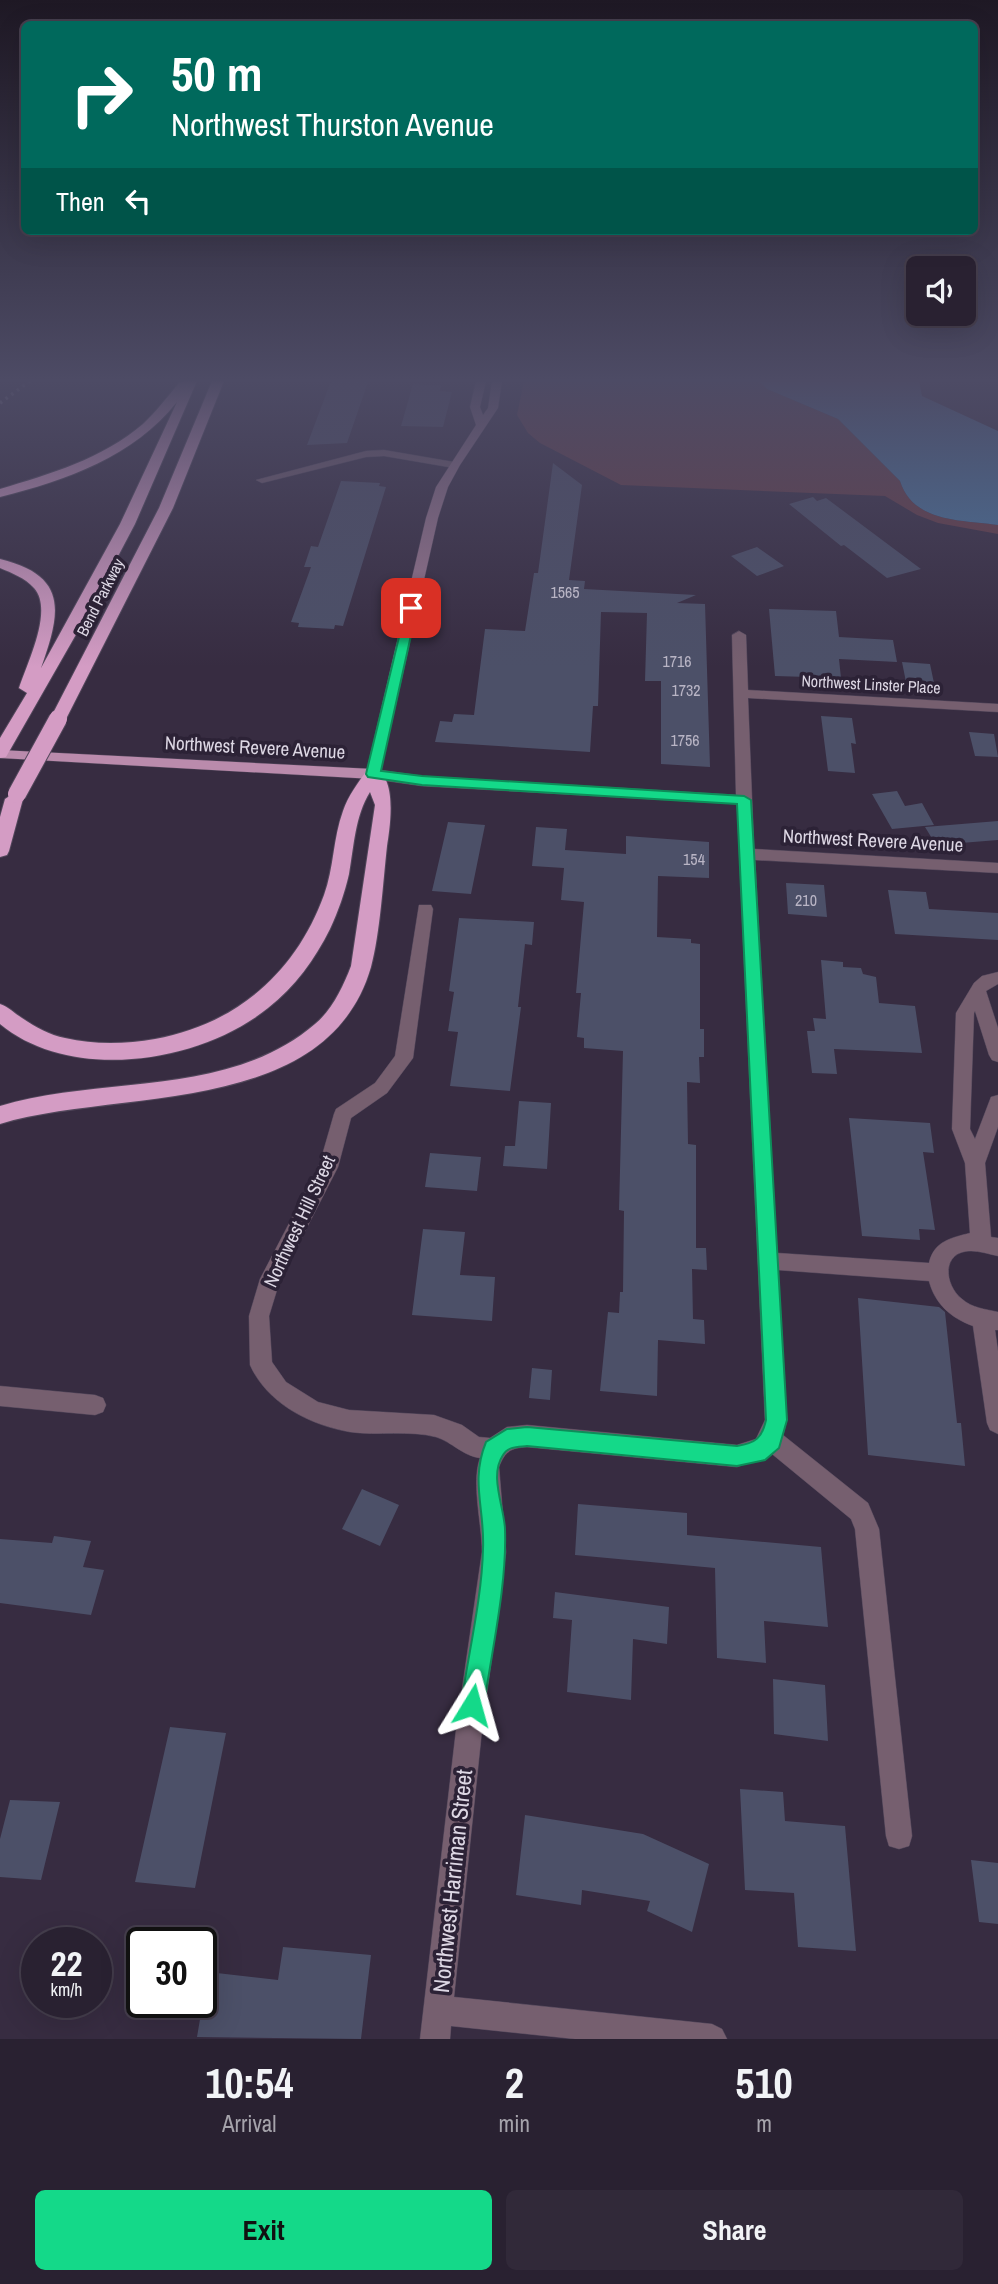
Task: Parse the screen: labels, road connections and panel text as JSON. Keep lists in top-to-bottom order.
{
  "streets": {
    "highway": ["Bend Parkway"],
    "main road": ["Northwest Revere Avenue"],
    "street": ["Northwest Linster Place", "Northwest Hill Street", "Northwest Harriman Street"]
  },
  "crossings": [
    ["Bend Parkway", "Northwest Revere Avenue"],
    ["Northwest Hill Street", "Northwest Harriman Street"]
  ],
  "house_numbers": [
    "1565",
    "1716",
    "1732",
    "1756",
    "154",
    "210"
  ],
  "page": {
    "turn": ["50 m", "Northwest Thurston Avenue"],
    "then": "Then",
    "speed": "22 km/h",
    "limit": "30",
    "eta": [
      "10:54",
      "Arrival",
      "2",
      "min",
      "510",
      "m"
    ],
    "buttons": ["Exit", "Share"]
  }
}
